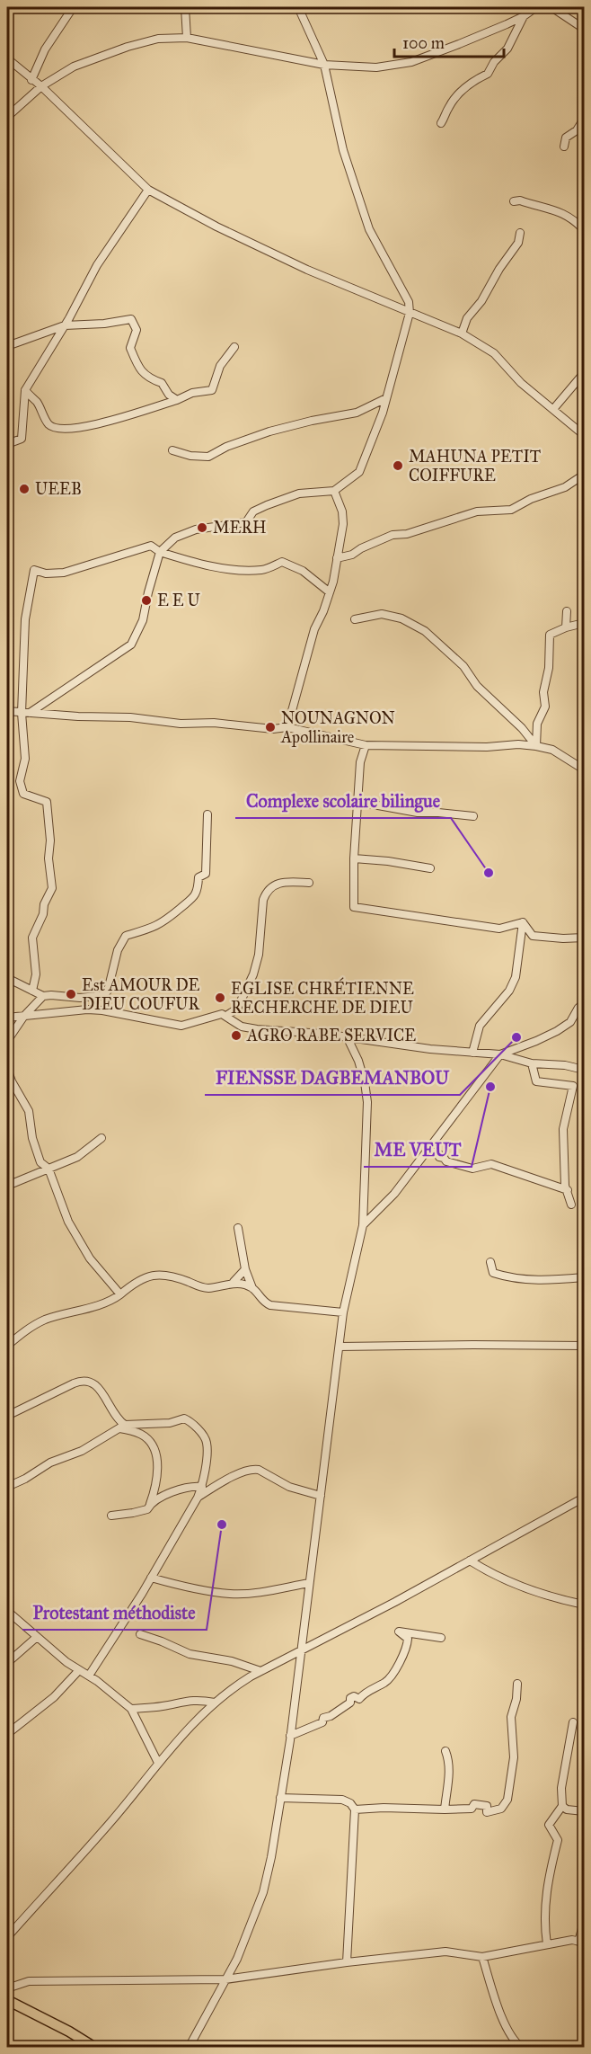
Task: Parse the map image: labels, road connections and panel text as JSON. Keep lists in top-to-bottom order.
{
  "places": [
    "MAHUNA PETIT COIFFURE",
    "UEEB",
    "MERH",
    "E E U",
    "NOUNAGNON Apollinaire",
    "Complexe scolaire bilingue",
    "Est AMOUR DE DIEU COUFUR",
    "EGLISE CHRÉTIENNE RECHERCHE DE DIEU",
    "AGRO RABE SERVICE",
    "FIENSSE DAGBEMANBOU",
    "ME VEUT",
    "Protestant méthodiste"
  ],
  "scale_bar": "100 m"
}
